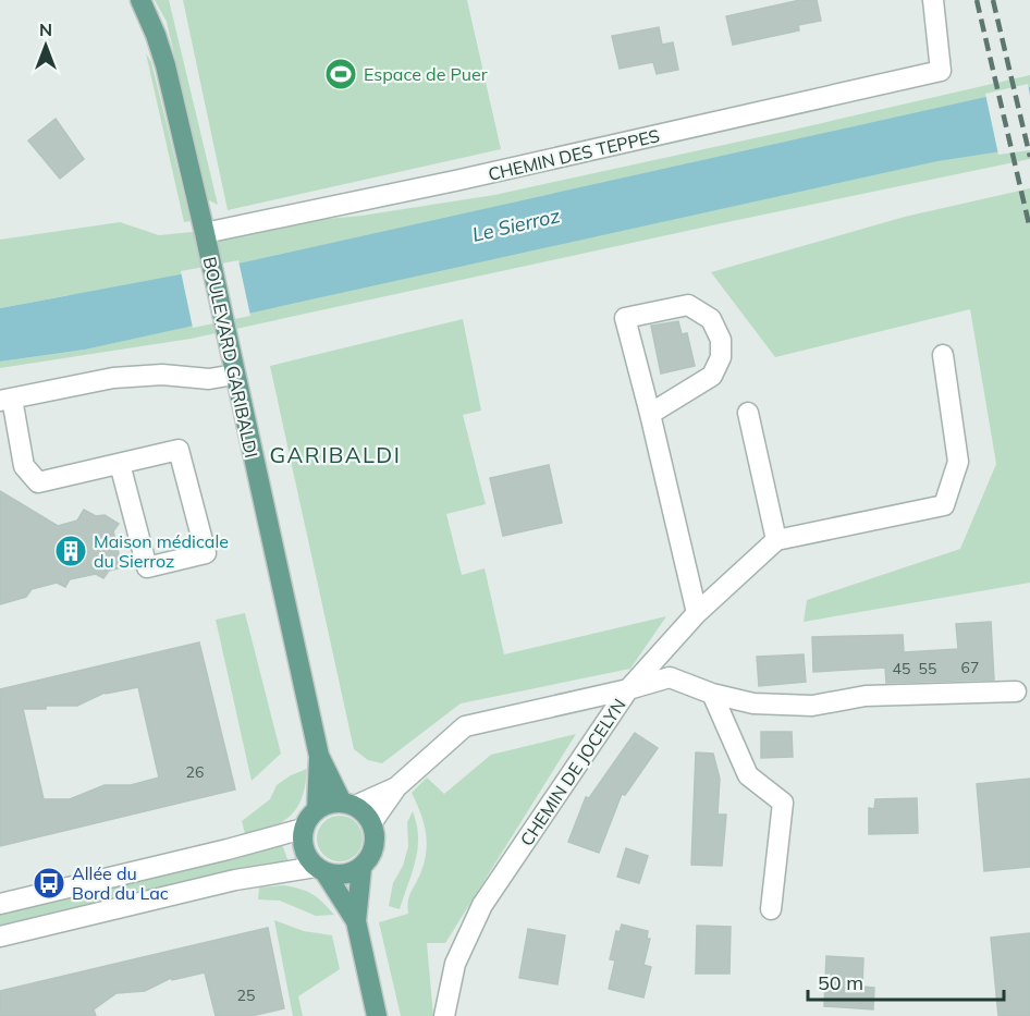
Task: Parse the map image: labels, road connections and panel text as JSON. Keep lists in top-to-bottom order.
{
  "streets": {
    "main road": ["BOULEVARD GARIBALDI"],
    "street": ["CHEMIN DES TEPPES", "CHEMIN DE JOCELYN"]
  },
  "crossings": [
    ["CHEMIN DES TEPPES", "BOULEVARD GARIBALDI"],
    ["BOULEVARD GARIBALDI", "CHEMIN DE JOCELYN"]
  ],
  "districts": ["GARIBALDI"],
  "water": ["Le Sierroz"],
  "places": {
    "sports": ["Espace de Puer"],
    "building": ["Maison médicale du Sierroz"],
    "bus stop": ["Allée du Bord du Lac"]
  },
  "house_numbers": [
    "67",
    "45",
    "55",
    "26",
    "25"
  ],
  "scale_bar": "50 m",
  "north": "top"
}
